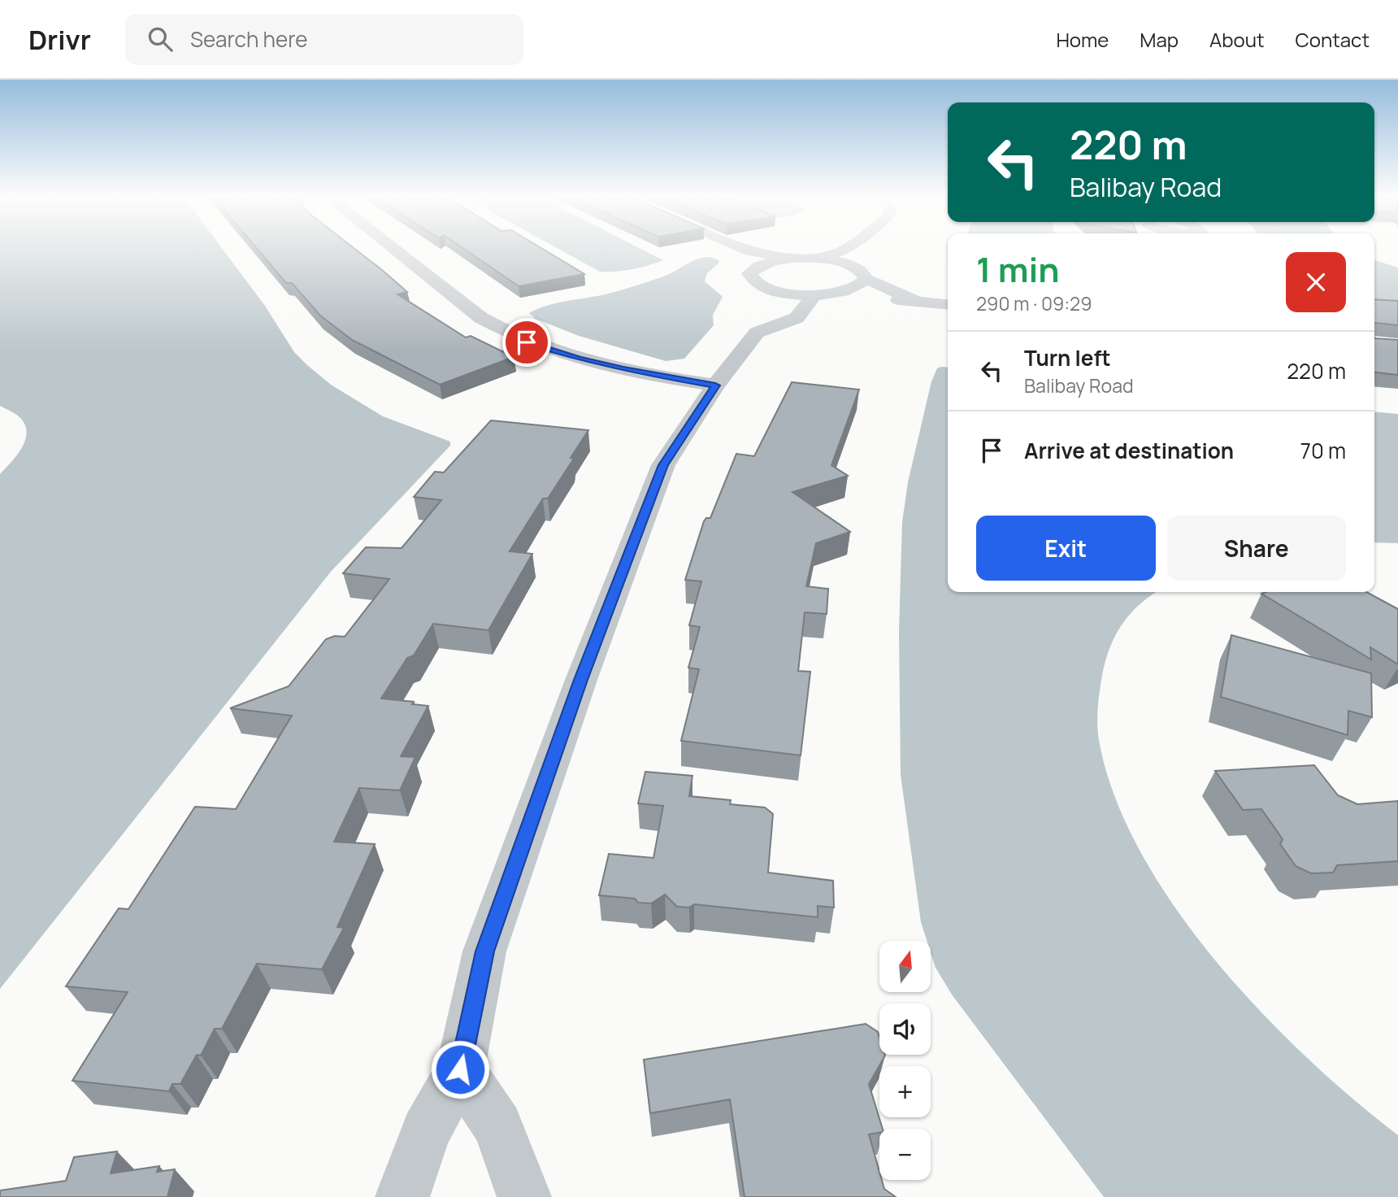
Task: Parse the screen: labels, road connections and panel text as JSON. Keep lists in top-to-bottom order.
{
  "north": "top",
  "page": {
    "header": "Drivr",
    "search": "Search here",
    "nav": [
      "Home",
      "Map",
      "About",
      "Contact"
    ],
    "turn": ["220 m", "Balibay Road"],
    "heading": ["1 min", "290 m · 09:29"],
    "list": [
      {
        "name": "Turn left",
        "note": "Balibay Road",
        "value": "220 m"
      },
      {
        "name": "Arrive at destination",
        "value": "70 m"
      }
    ],
    "buttons": ["Exit", "Share"],
    "map_buttons": ["+", "−"]
  }
}
